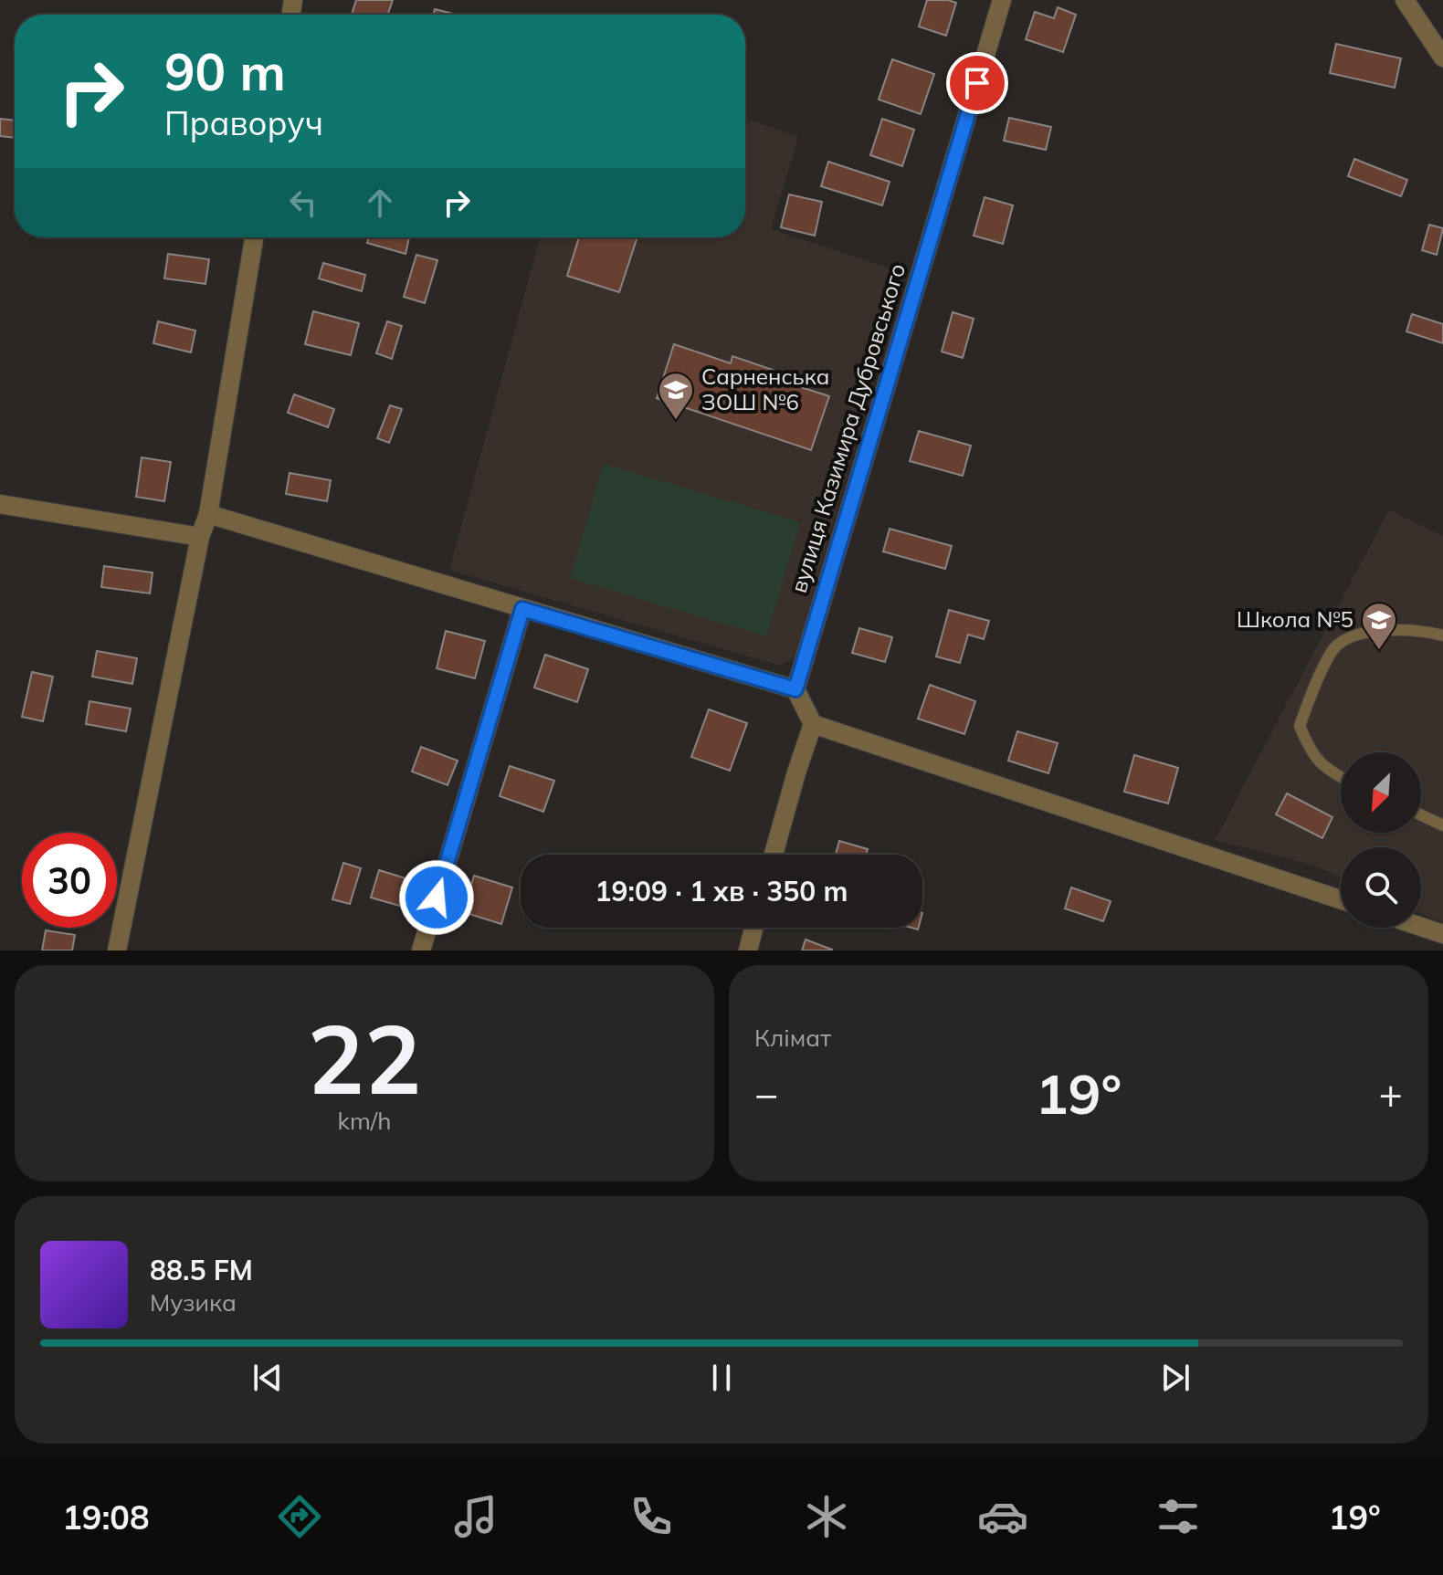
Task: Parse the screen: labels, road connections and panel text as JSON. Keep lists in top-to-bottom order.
{
  "streets": {
    "street": ["вулиця Казимира Дубровського"]
  },
  "places": {
    "school or university": ["Сарненська ЗОШ №6", "Школа №5"]
  },
  "north": "bottom left",
  "page": {
    "turn": ["90 m", "Праворуч"],
    "limit": "30",
    "trip": "19:09 · 1 хв · 350 m",
    "tile": [
      ["22", "km/h"],
      "Клімат"
    ],
    "heat": ["−", "19°", "+"],
    "song": ["88.5 FM", "Музика"],
    "tabs": ["19:08", "19°"]
  }
}
